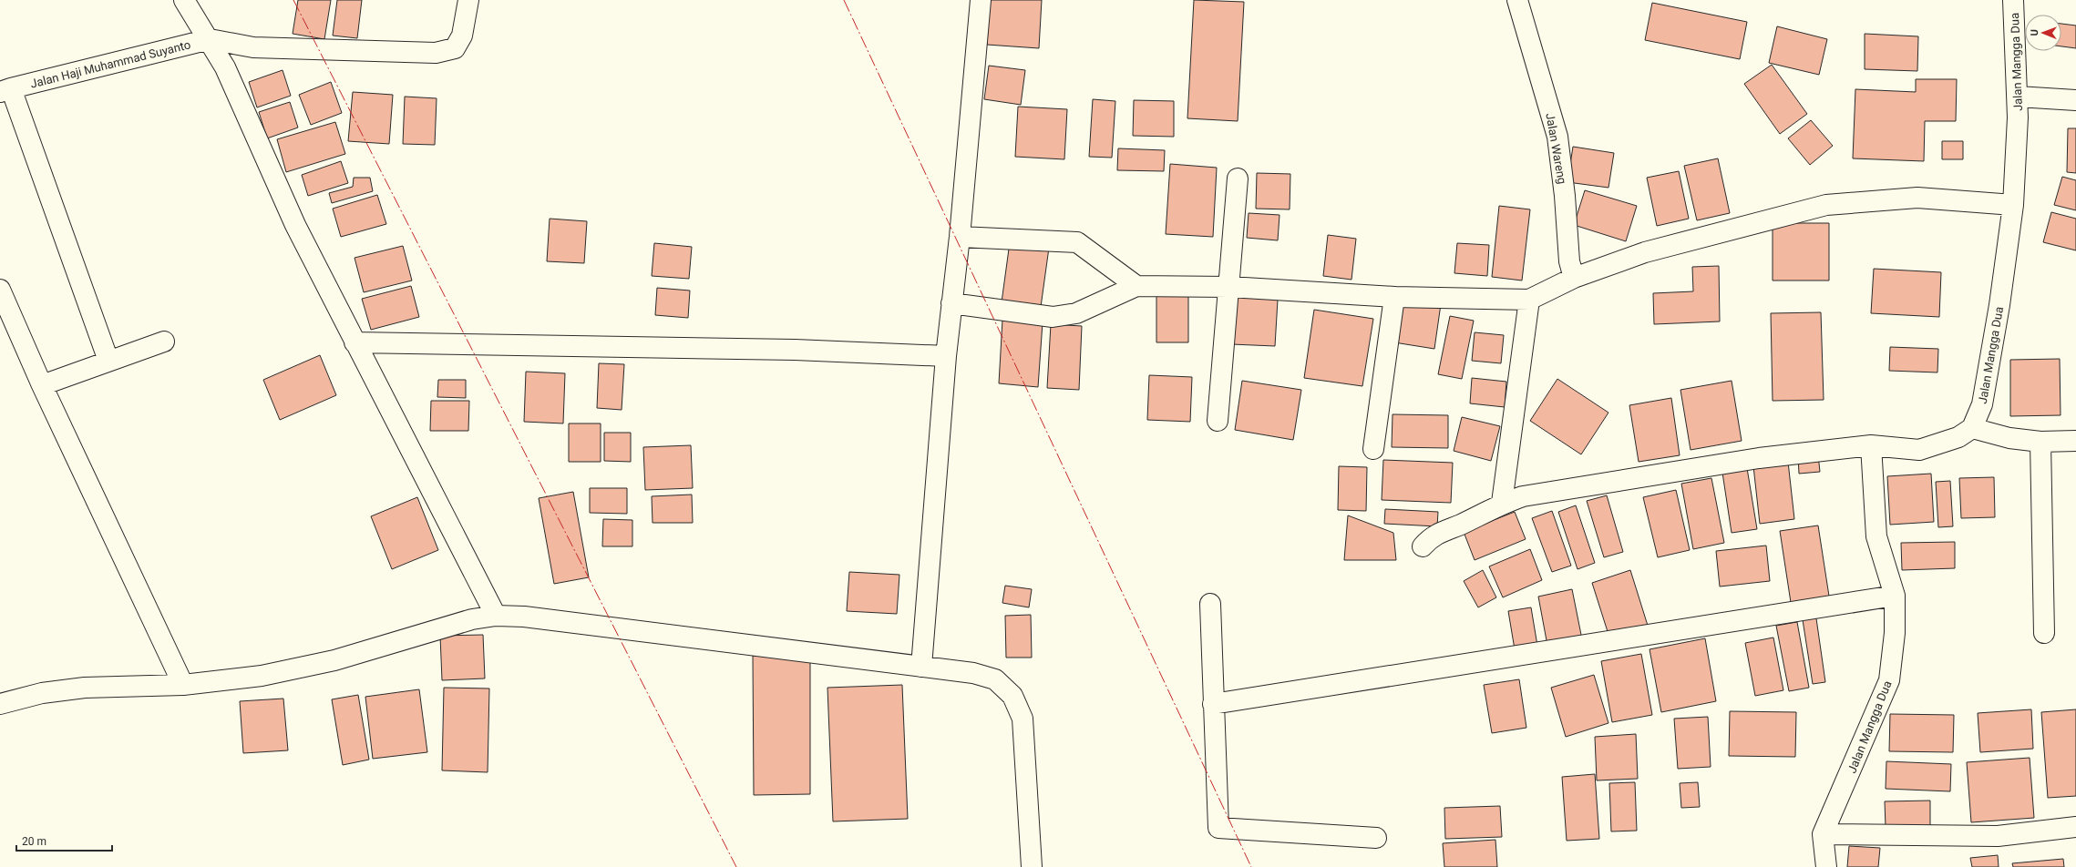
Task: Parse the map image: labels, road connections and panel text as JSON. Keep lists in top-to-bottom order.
{
  "streets": {
    "street": ["Jalan Mangga Dua", "Jalan Haji Muhammad Suyanto", "Jalan Wareng"]
  },
  "scale_bar": "20 m",
  "north": "left"
}
